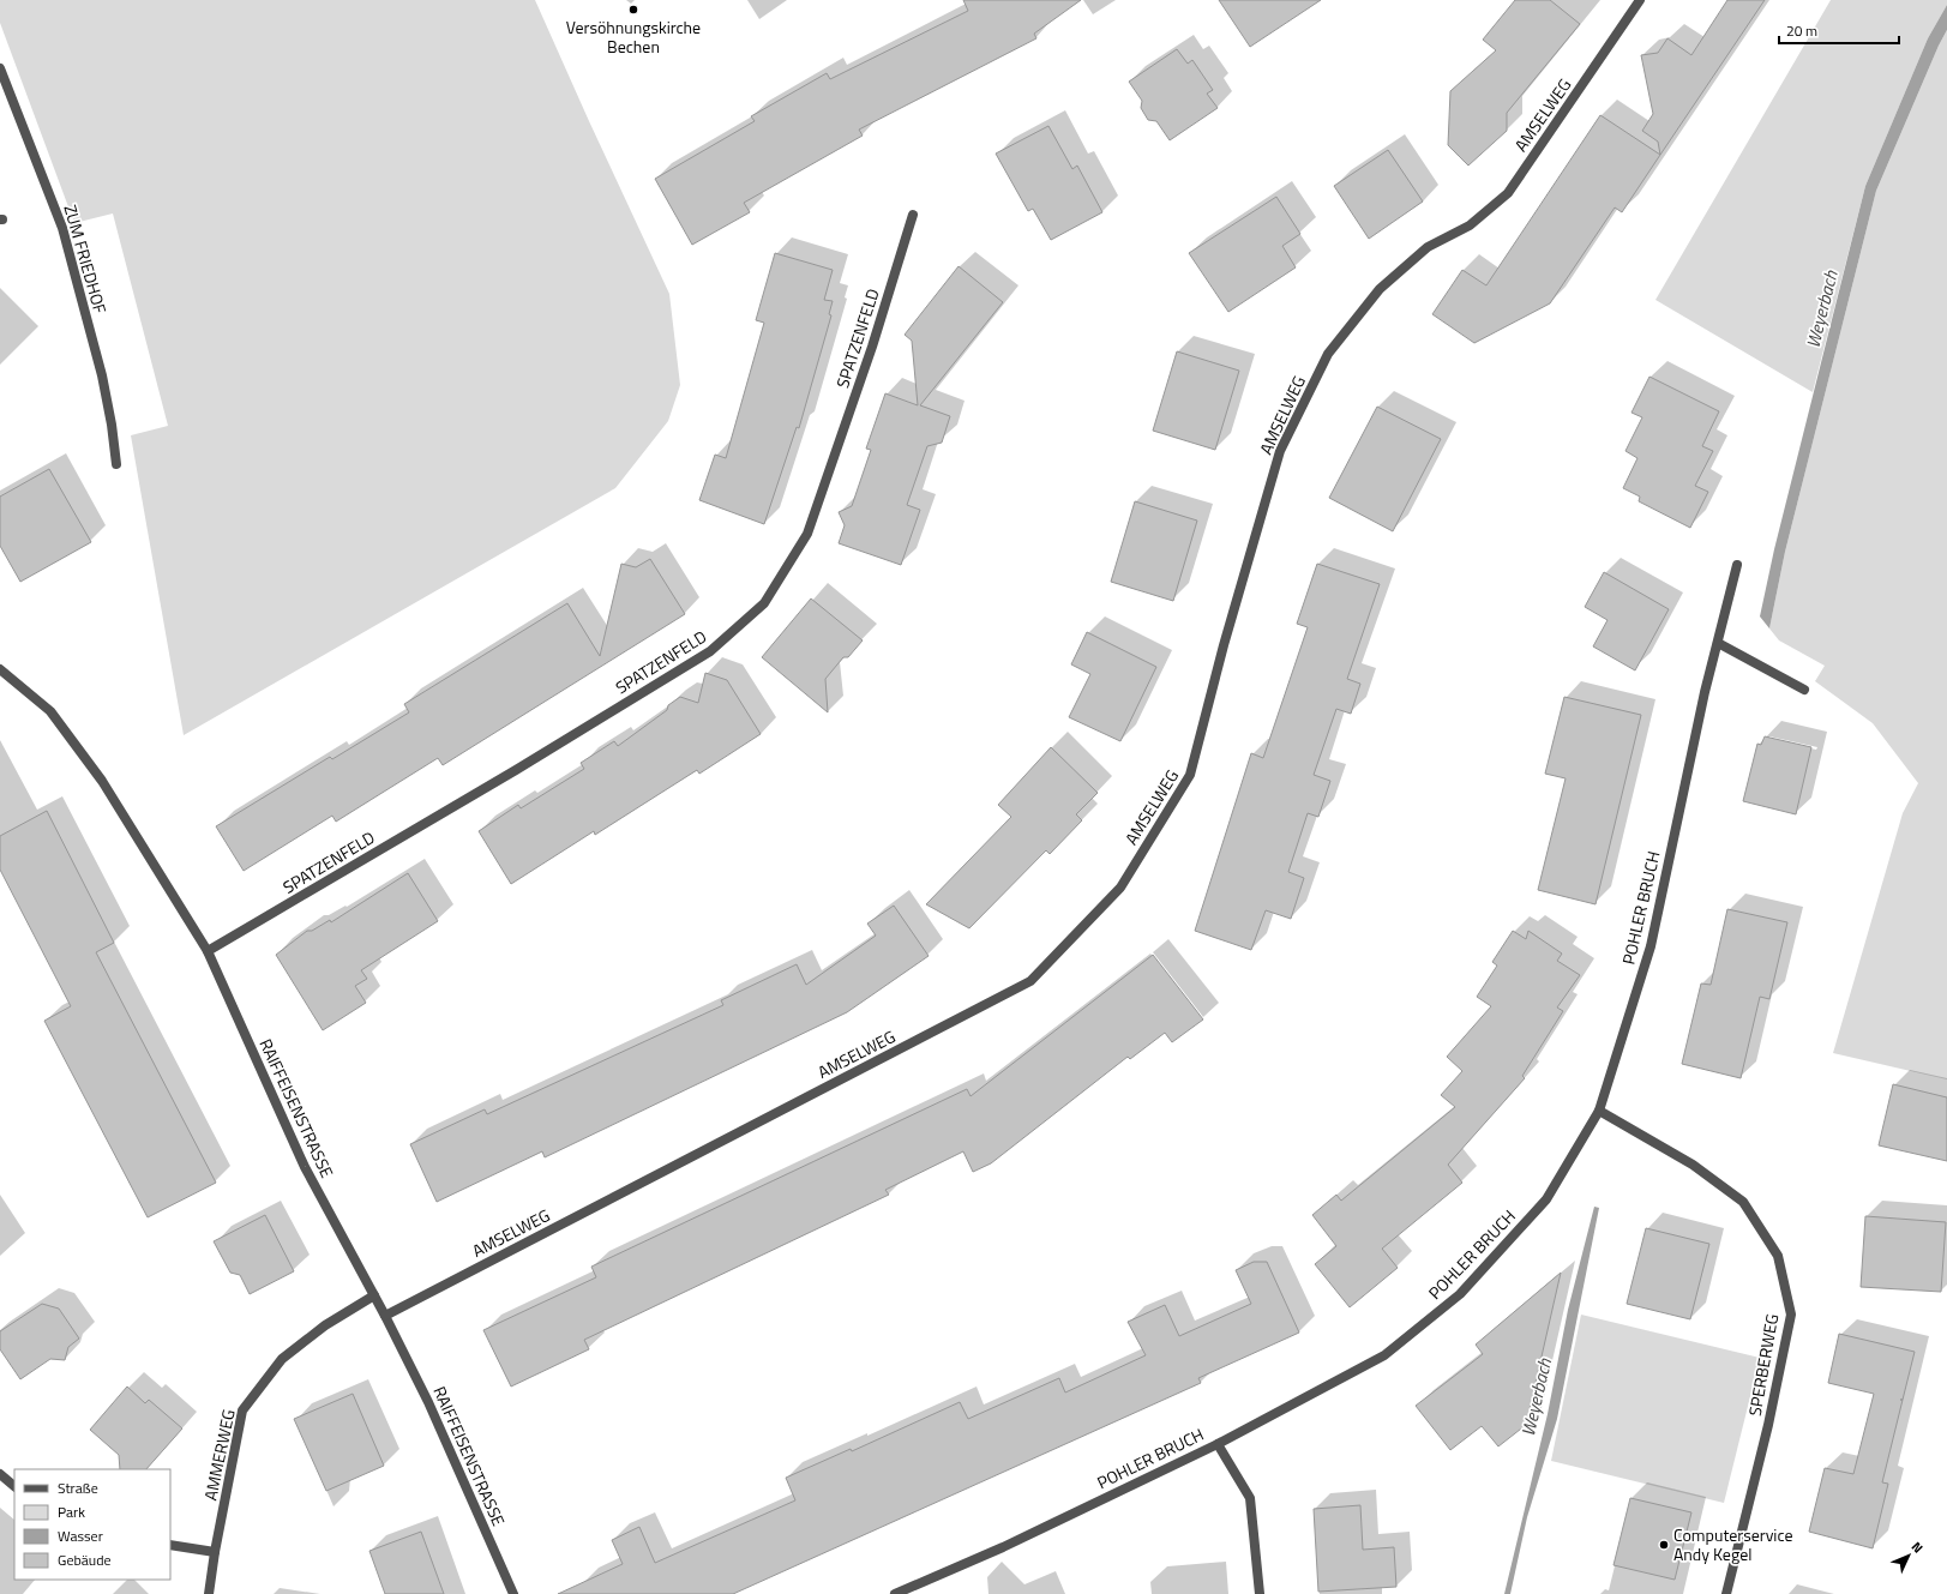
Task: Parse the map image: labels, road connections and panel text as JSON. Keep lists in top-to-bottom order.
{
  "streets": {
    "street": [
      "AMSELWEG",
      "ZUM FRIEDHOF",
      "SPATZENFELD",
      "POHLER BRUCH",
      "RAIFFEISENSTRASSE",
      "SPERBERWEG",
      "AMMERWEG"
    ]
  },
  "crossings": [
    ["AMSELWEG", "RAIFFEISENSTRASSE"],
    ["SPATZENFELD", "RAIFFEISENSTRASSE"],
    ["POHLER BRUCH", "SPERBERWEG"],
    ["RAIFFEISENSTRASSE", "AMMERWEG"]
  ],
  "water": ["Weyerbach"],
  "places": ["Versöhnungskirche Bechen", "Computerservice Andy Kegel"],
  "legend": [
    "Straße",
    "Park",
    "Wasser",
    "Gebäude"
  ],
  "scale_bar": "20 m",
  "north": "top right"
}
